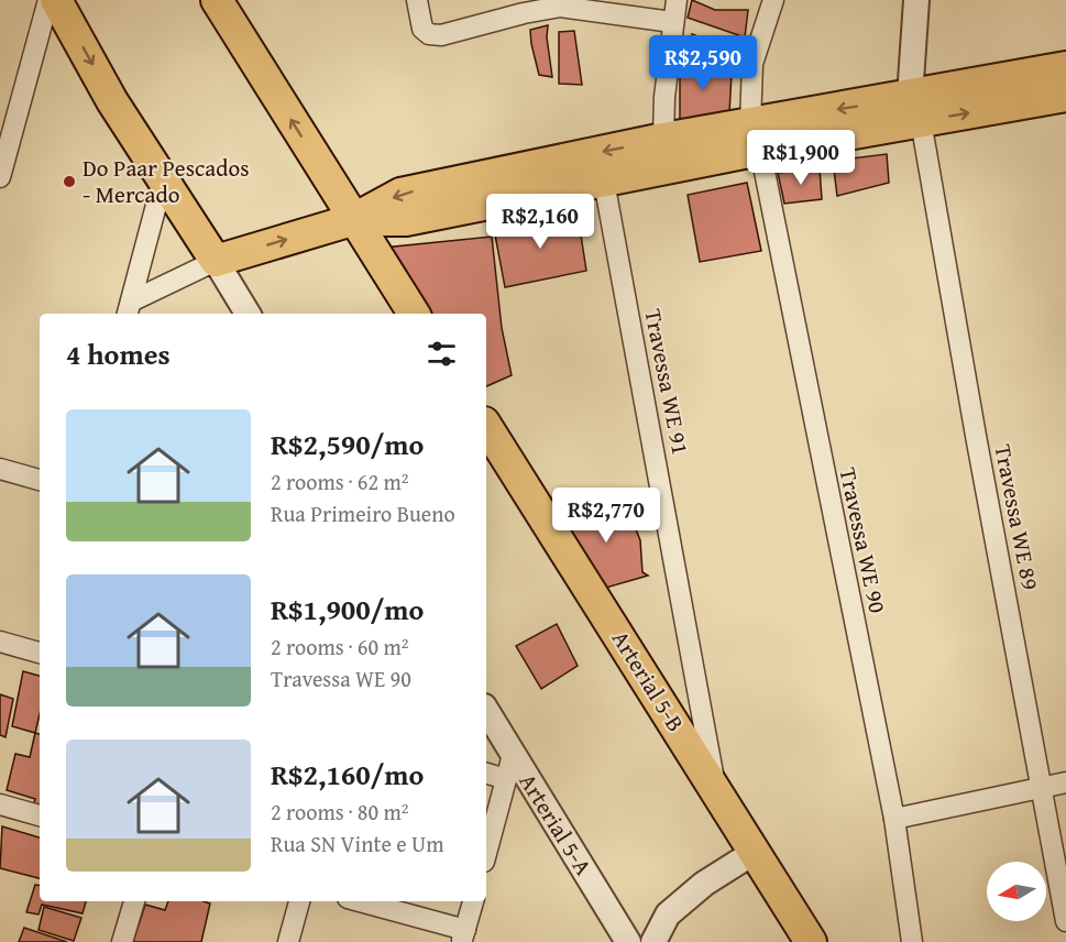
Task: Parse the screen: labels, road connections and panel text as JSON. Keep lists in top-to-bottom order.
{
  "streets": {
    "main road": ["Arterial 5-B"],
    "street": [
      "Travessa WE 91",
      "Travessa WE 89",
      "Travessa WE 90",
      "Arterial 5-A"
    ]
  },
  "crossings": [
    ["Travessa WE 91", "Arterial 5-B"]
  ],
  "places": ["Do Paar Pescados - Mercado"],
  "north": "left",
  "page": {
    "price": [
      "R$2,590",
      "R$1,900",
      "R$2,160",
      "R$2,770"
    ],
    "heading": "4 homes",
    "list": [
      {
        "name": "R$2,590/mo",
        "note": "2 rooms · 62 m² · Rua Primeiro Bueno"
      },
      {
        "name": "R$1,900/mo",
        "note": "2 rooms · 60 m² · Travessa WE 90"
      },
      {
        "name": "R$2,160/mo",
        "note": "2 rooms · 80 m² · Rua SN Vinte e Um"
      }
    ]
  }
}
